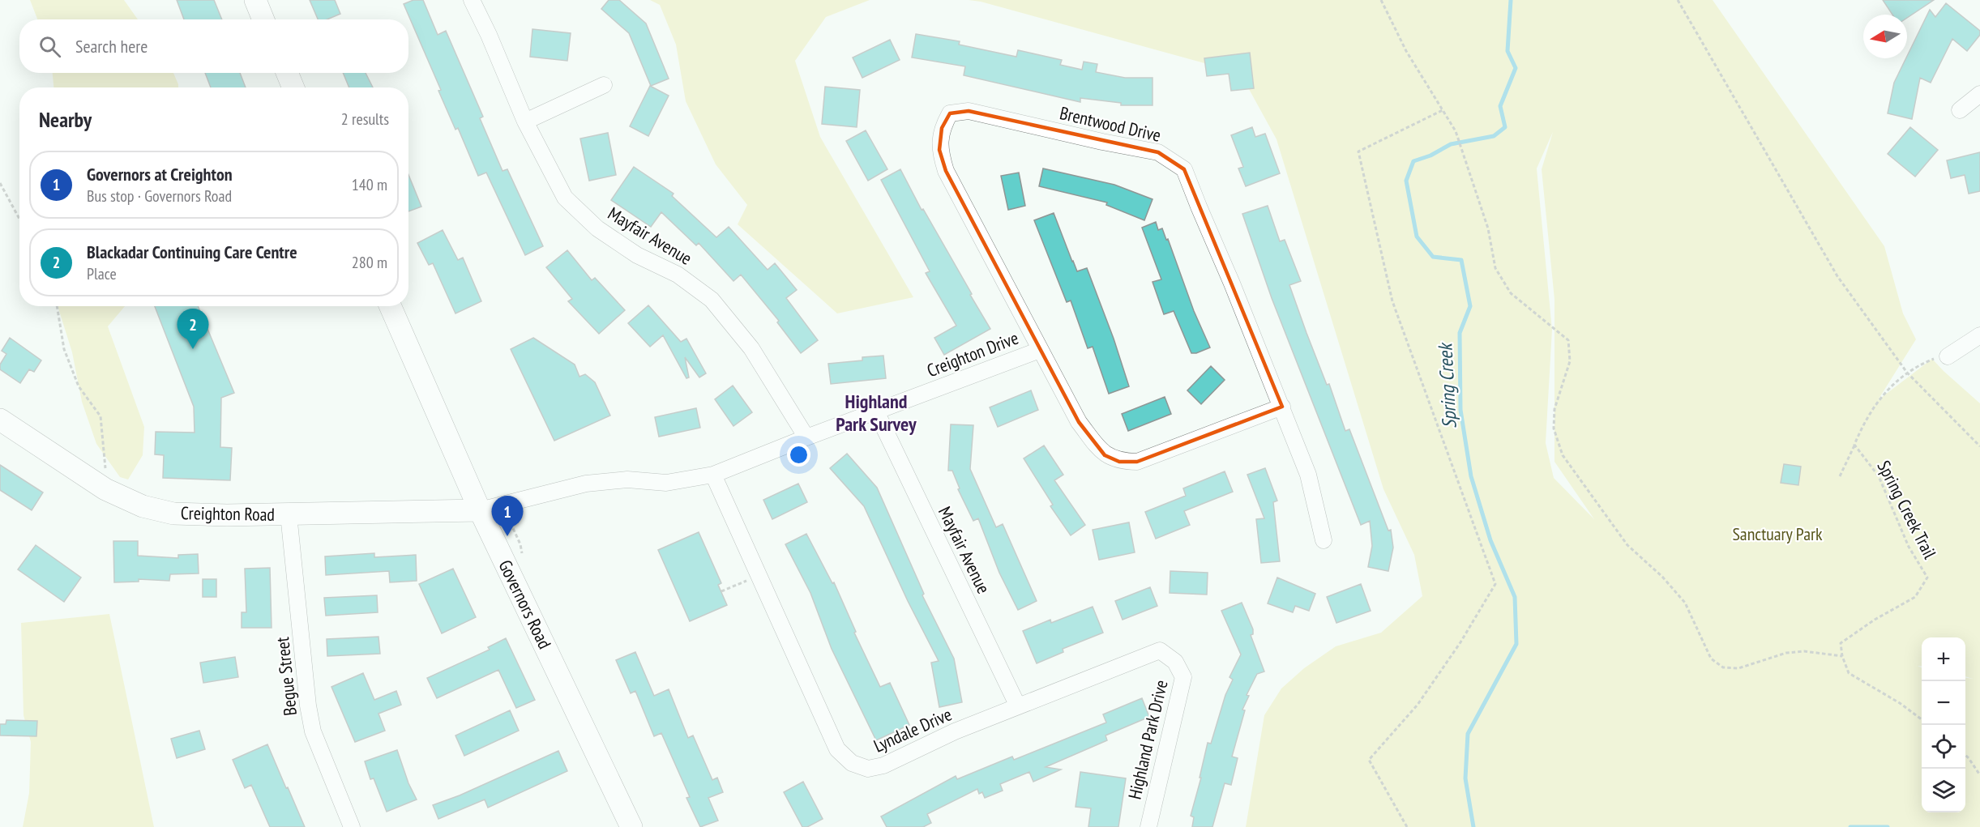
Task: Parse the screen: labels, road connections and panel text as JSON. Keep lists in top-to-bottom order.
{
  "streets": {
    "main road": ["Creighton Road", "Governors Road"],
    "street": [
      "Brentwood Drive",
      "Mayfair Avenue",
      "Creighton Drive",
      "Begue Street",
      "Lyndale Drive",
      "Highland Park Drive"
    ],
    "path": ["Spring Creek Trail"]
  },
  "crossings": [
    ["Brentwood Drive", "Creighton Drive"],
    ["Mayfair Avenue", "Creighton Drive"],
    ["Mayfair Avenue", "Lyndale Drive"],
    ["Creighton Drive", "Creighton Road"],
    ["Creighton Drive", "Governors Road"],
    ["Creighton Drive", "Lyndale Drive"],
    ["Creighton Road", "Governors Road"],
    ["Creighton Road", "Begue Street"],
    ["Lyndale Drive", "Highland Park Drive"]
  ],
  "districts": ["Highland Park Survey"],
  "water": ["Spring Creek"],
  "parks": ["Sanctuary Park"],
  "north": "left",
  "page": {
    "search": "Search here",
    "heading": ["Nearby", "2 results"],
    "list": [
      {
        "mark": "1",
        "name": "Governors at Creighton",
        "note": "Bus stop · Governors Road",
        "value": "140 m"
      },
      {
        "mark": "2",
        "name": "Blackadar Continuing Care Centre",
        "note": "Place",
        "value": "280 m"
      }
    ],
    "pins": ["2", "1"],
    "map_buttons": ["+", "−"]
  }
}
